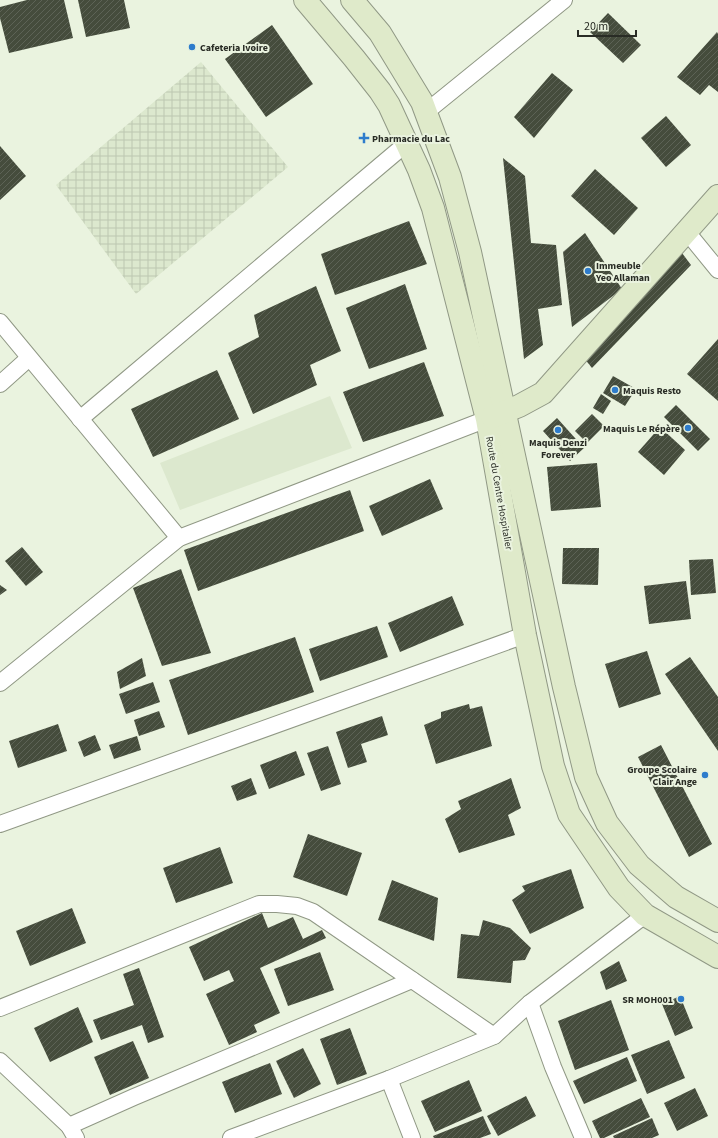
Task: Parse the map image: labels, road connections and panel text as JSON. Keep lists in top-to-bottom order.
{
  "streets": {
    "street": ["Route du Centre Hospitalier"]
  },
  "places": {
    "other": [
      "Cafeteria Ivoire",
      "Immeuble Yeo Allaman",
      "Maquis Resto",
      "Maquis Le Répère",
      "Maquis Denzi Forever",
      "Groupe Scolaire Clair Ange",
      "SR MOH001"
    ],
    "health": ["Pharmacie du Lac"]
  },
  "scale_bar": "20 m"
}
